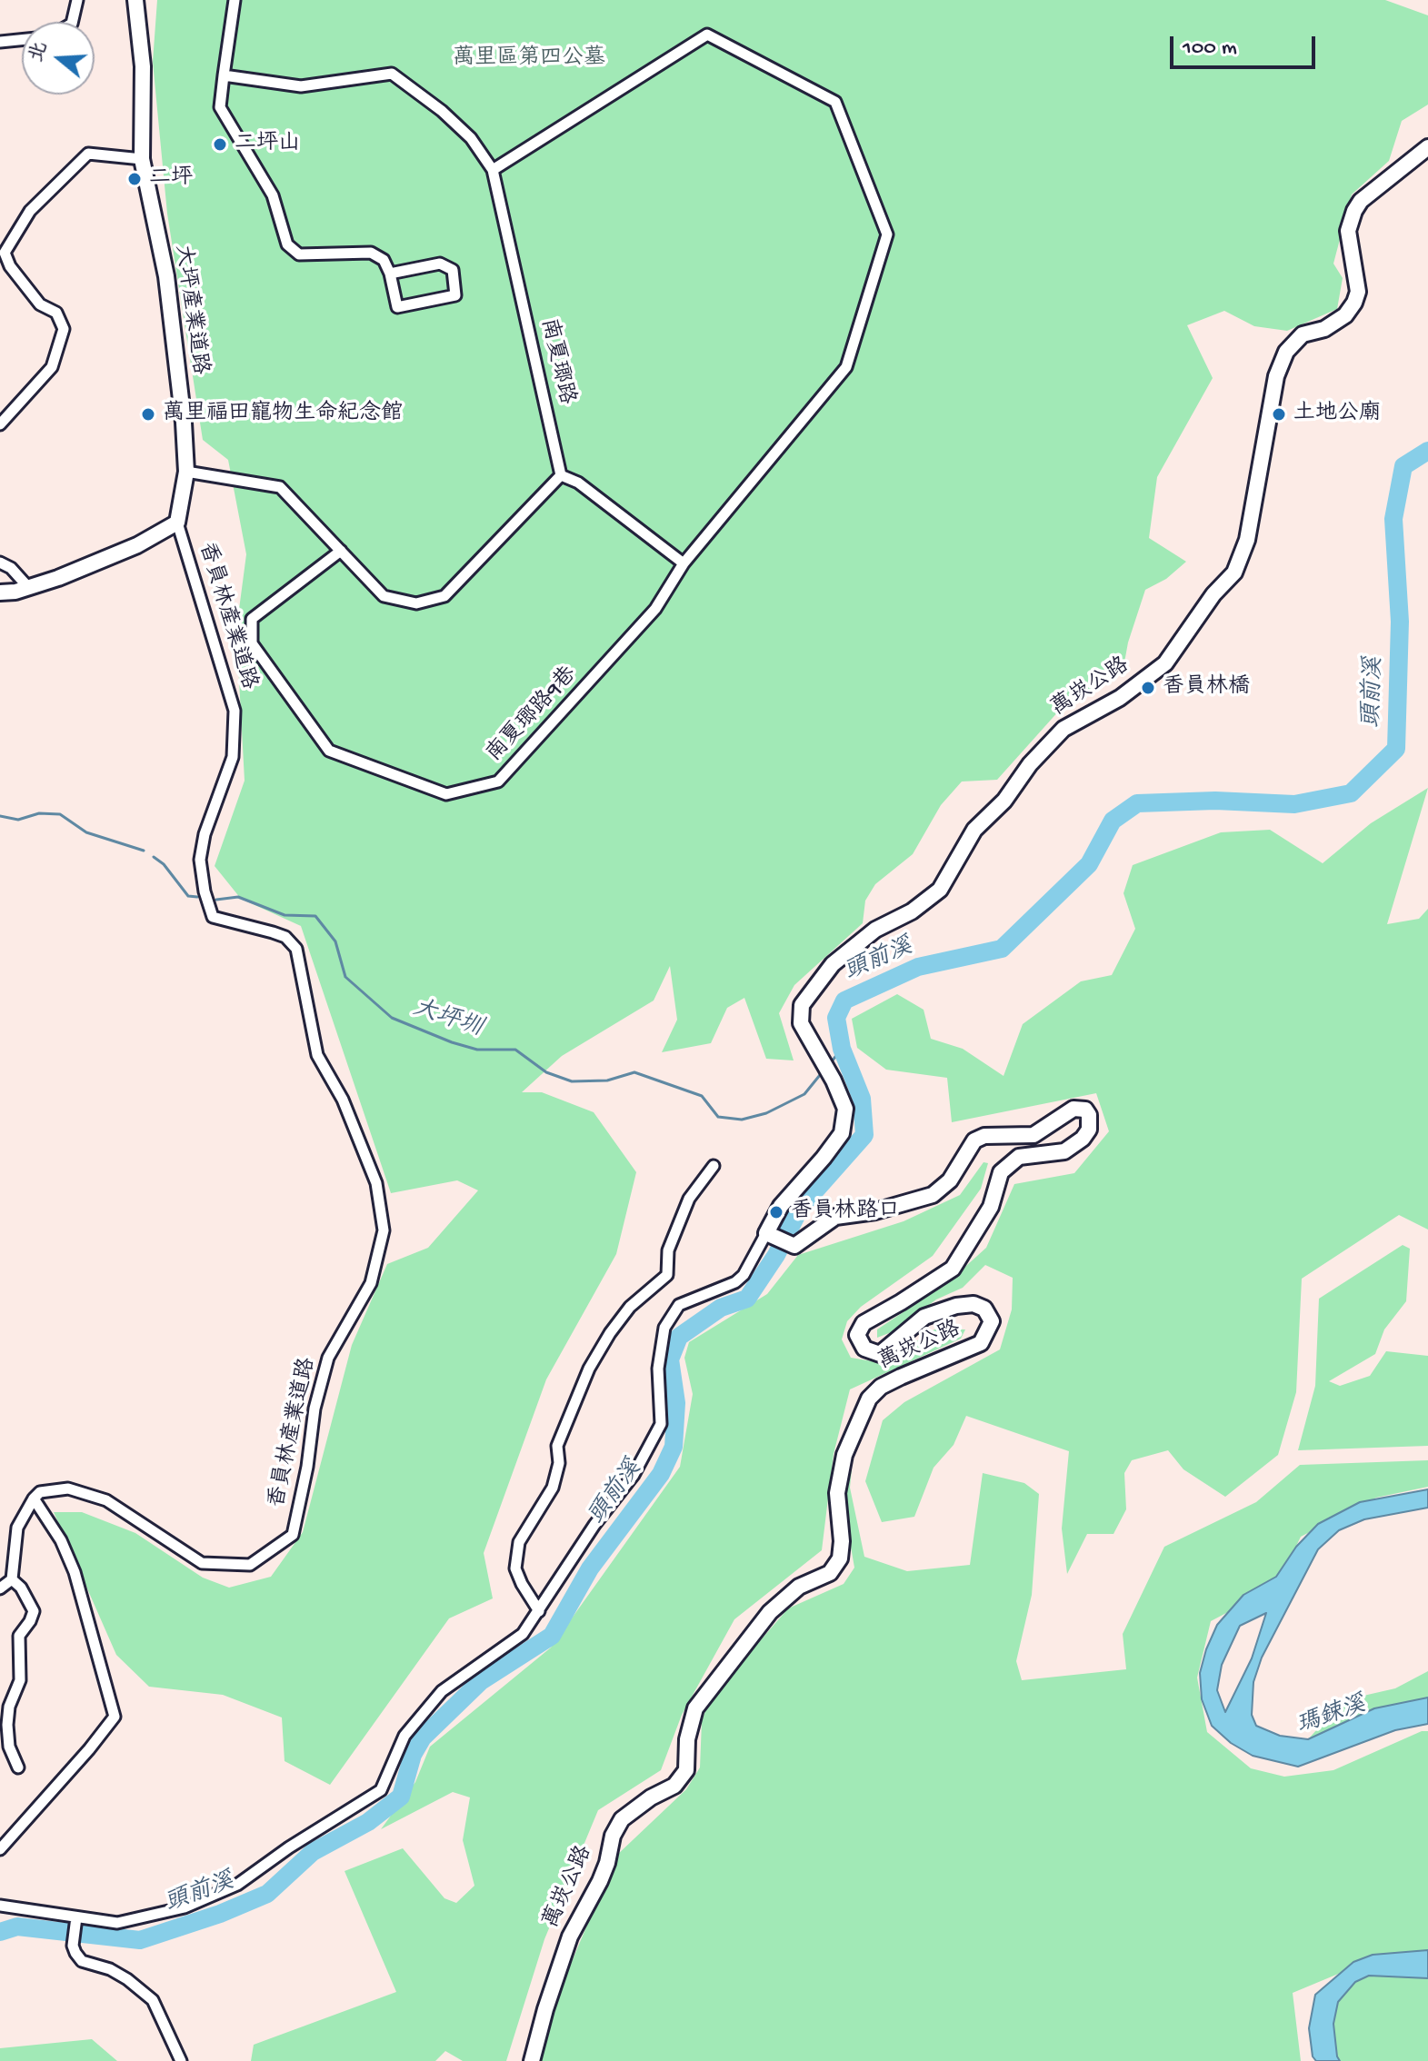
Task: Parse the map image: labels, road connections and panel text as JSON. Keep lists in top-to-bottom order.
{
  "streets": {
    "street": [
      "大坪產業道路",
      "南夏瑯路",
      "香員林產業道路",
      "萬崁公路",
      "南夏瑯路9巷"
    ]
  },
  "crossings": [
    ["大坪產業道路", "香員林產業道路"]
  ],
  "water": ["頭前溪", "大坪圳", "瑪鋉溪"],
  "parks": ["萬里區第四公墓"],
  "places": [
    "二坪山",
    "二坪",
    "萬里福田寵物生命紀念館",
    "土地公廟",
    "香員林橋",
    "香員林路口"
  ],
  "scale_bar": "100 m",
  "north": "left"
}
